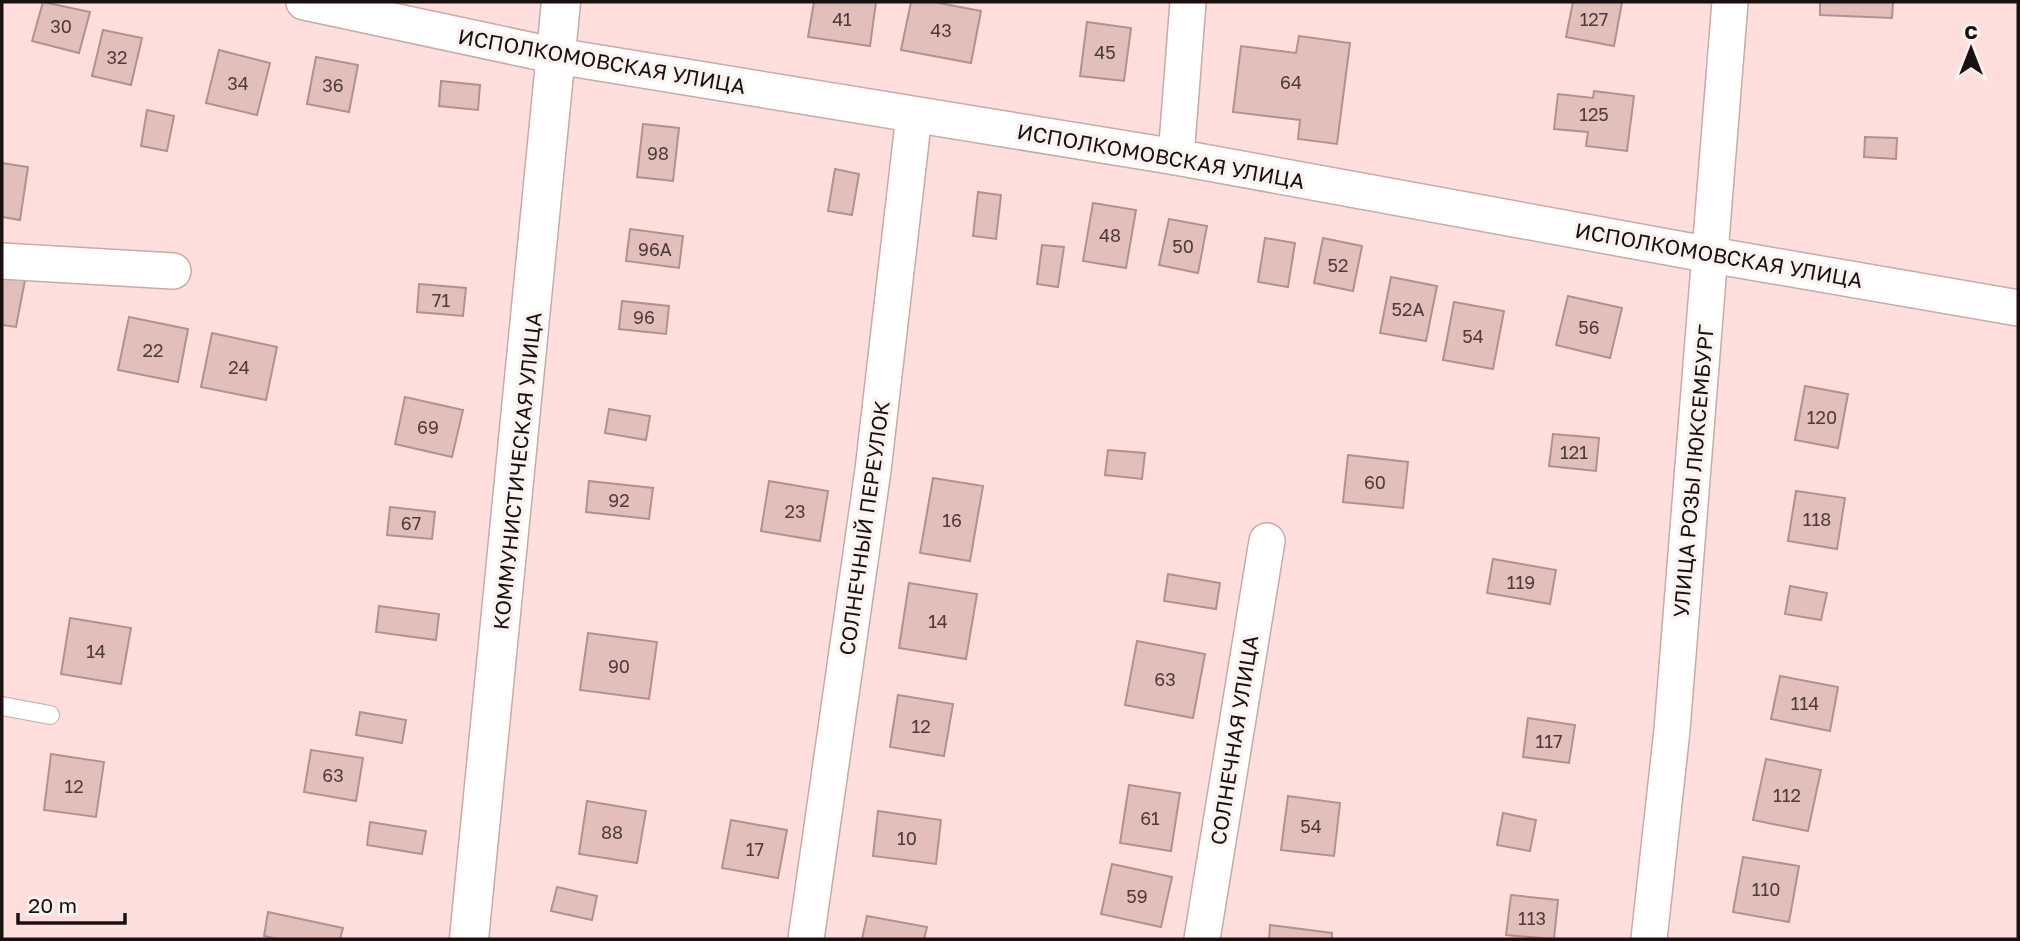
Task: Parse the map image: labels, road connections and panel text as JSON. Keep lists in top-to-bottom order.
{
  "streets": {
    "main road": ["КОММУНИСТИЧЕСКАЯ УЛИЦА"],
    "street": [
      "ИСПОЛКОМОВСКАЯ УЛИЦА",
      "УЛИЦА РОЗЫ ЛЮКСЕМБУРГ",
      "СОЛНЕЧНЫЙ ПЕРЕУЛОК",
      "СОЛНЕЧНАЯ УЛИЦА"
    ]
  },
  "crossings": [
    ["ИСПОЛКОМОВСКАЯ УЛИЦА", "КОММУНИСТИЧЕСКАЯ УЛИЦА"],
    ["ИСПОЛКОМОВСКАЯ УЛИЦА", "УЛИЦА РОЗЫ ЛЮКСЕМБУРГ"],
    ["ИСПОЛКОМОВСКАЯ УЛИЦА", "СОЛНЕЧНЫЙ ПЕРЕУЛОК"]
  ],
  "house_numbers": [
    "41",
    "127",
    "30",
    "43",
    "45",
    "32",
    "64",
    "34",
    "36",
    "125",
    "98",
    "48",
    "50",
    "96А",
    "52",
    "71",
    "52А",
    "96",
    "56",
    "54",
    "22",
    "24",
    "120",
    "69",
    "121",
    "60",
    "92",
    "23",
    "118",
    "16",
    "67",
    "119",
    "14",
    "14",
    "90",
    "63",
    "114",
    "12",
    "117",
    "63",
    "12",
    "112",
    "61",
    "54",
    "88",
    "10",
    "17",
    "110",
    "59",
    "113"
  ],
  "scale_bar": "20 m",
  "north": "top"
}
